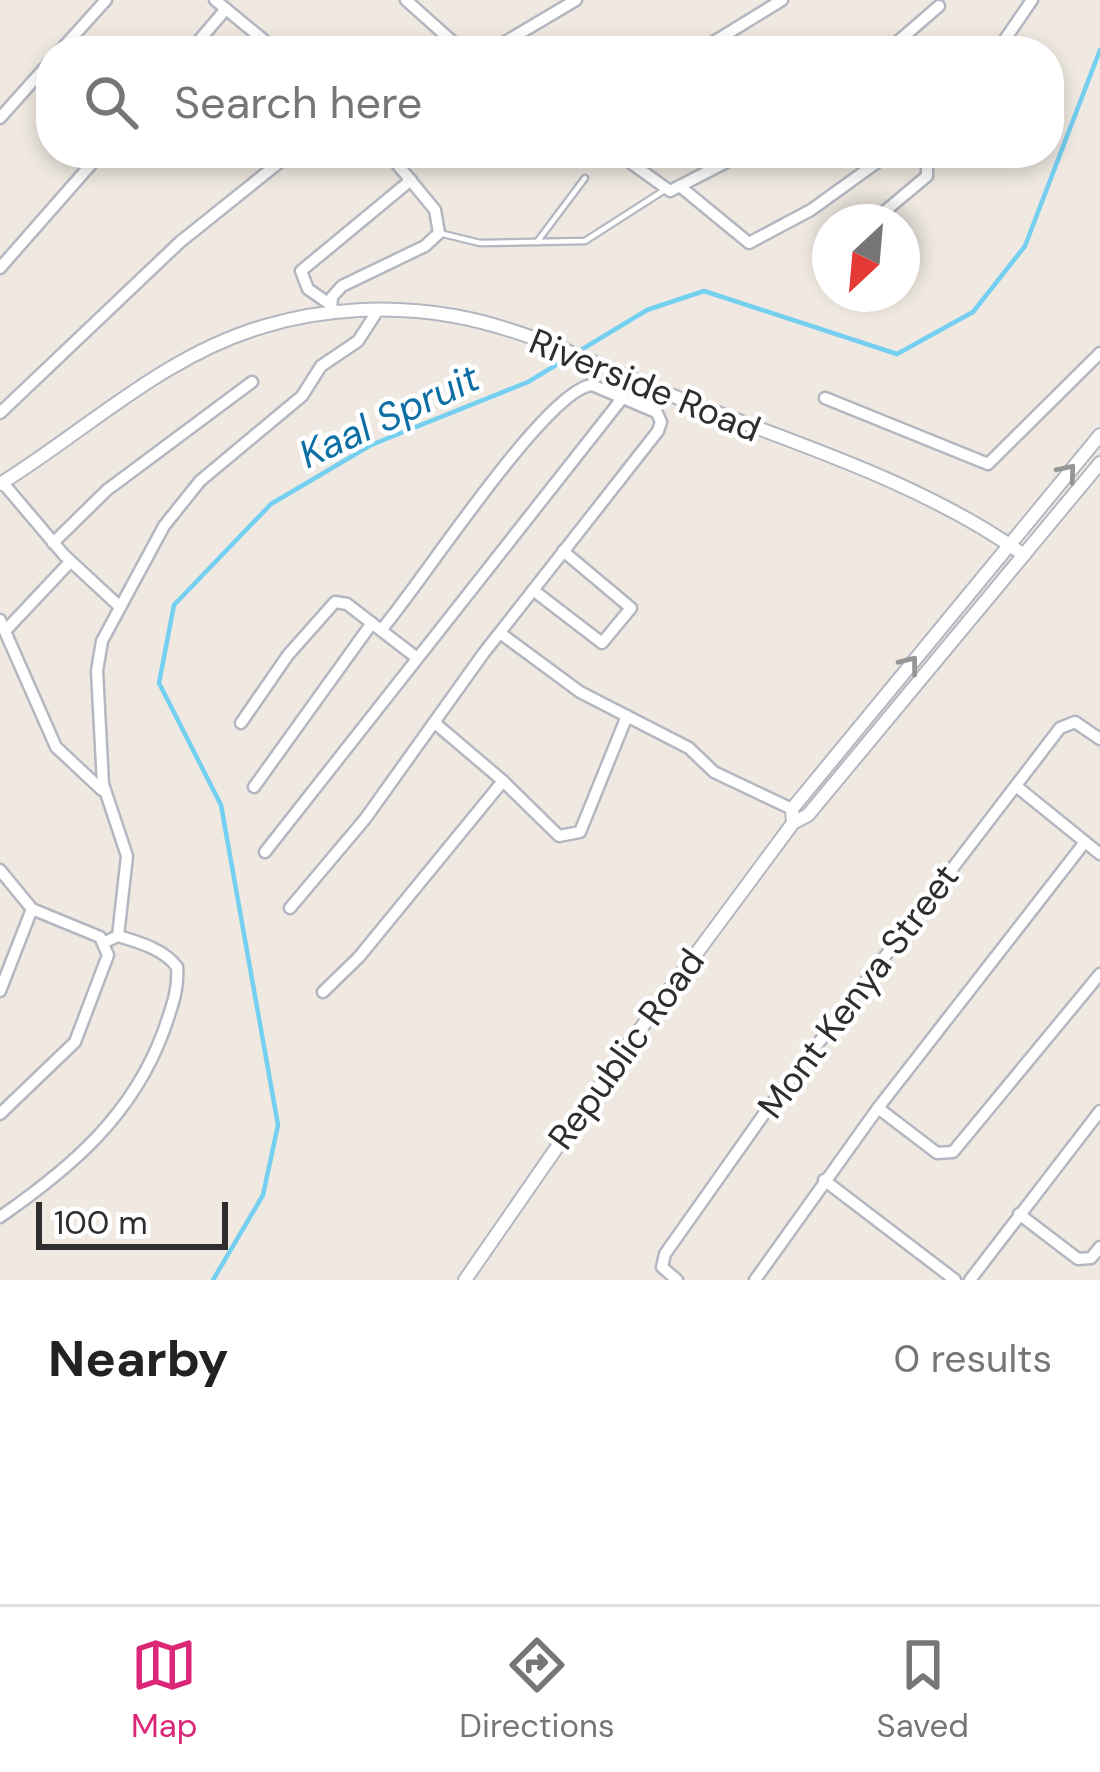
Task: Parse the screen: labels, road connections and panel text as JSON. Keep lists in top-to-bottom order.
{
  "streets": {
    "street": ["Riverside Road", "Mont Kenya Street", "Republic Road"]
  },
  "crossings": [
    ["Riverside Road", "Republic Road"]
  ],
  "water": ["Kaal Spruit"],
  "scale_bar": "100 m",
  "north": "bottom left",
  "page": {
    "search": "Search here",
    "scale": "100 m",
    "heading": ["Nearby", "0 results"],
    "nav": ["Map", "Directions", "Saved"]
  }
}
